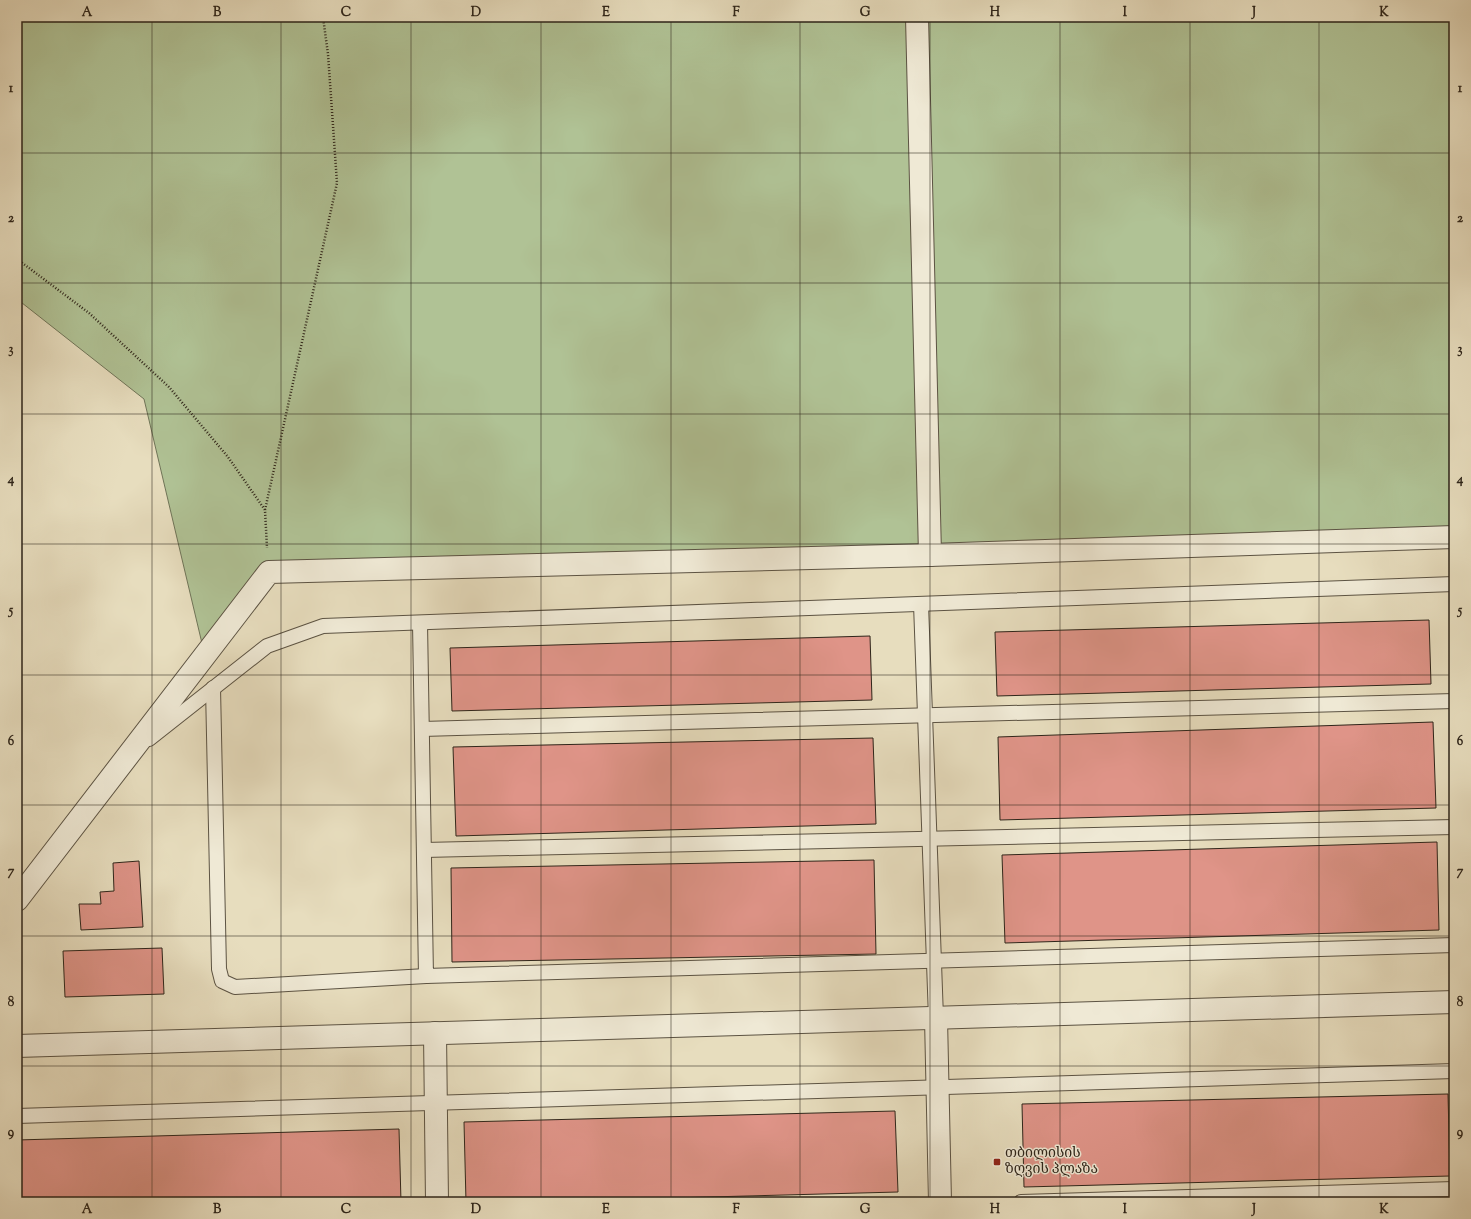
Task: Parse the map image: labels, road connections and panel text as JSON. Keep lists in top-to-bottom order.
{
  "places": {
    "transit": ["თბილისის ზღვის პლაზა"]
  },
  "grid": {
    "columns": [
      "A",
      "B",
      "C",
      "D",
      "E",
      "F",
      "G",
      "H",
      "I",
      "J",
      "K"
    ],
    "rows": [
      "1",
      "2",
      "3",
      "4",
      "5",
      "6",
      "7",
      "8",
      "9"
    ]
  }
}
